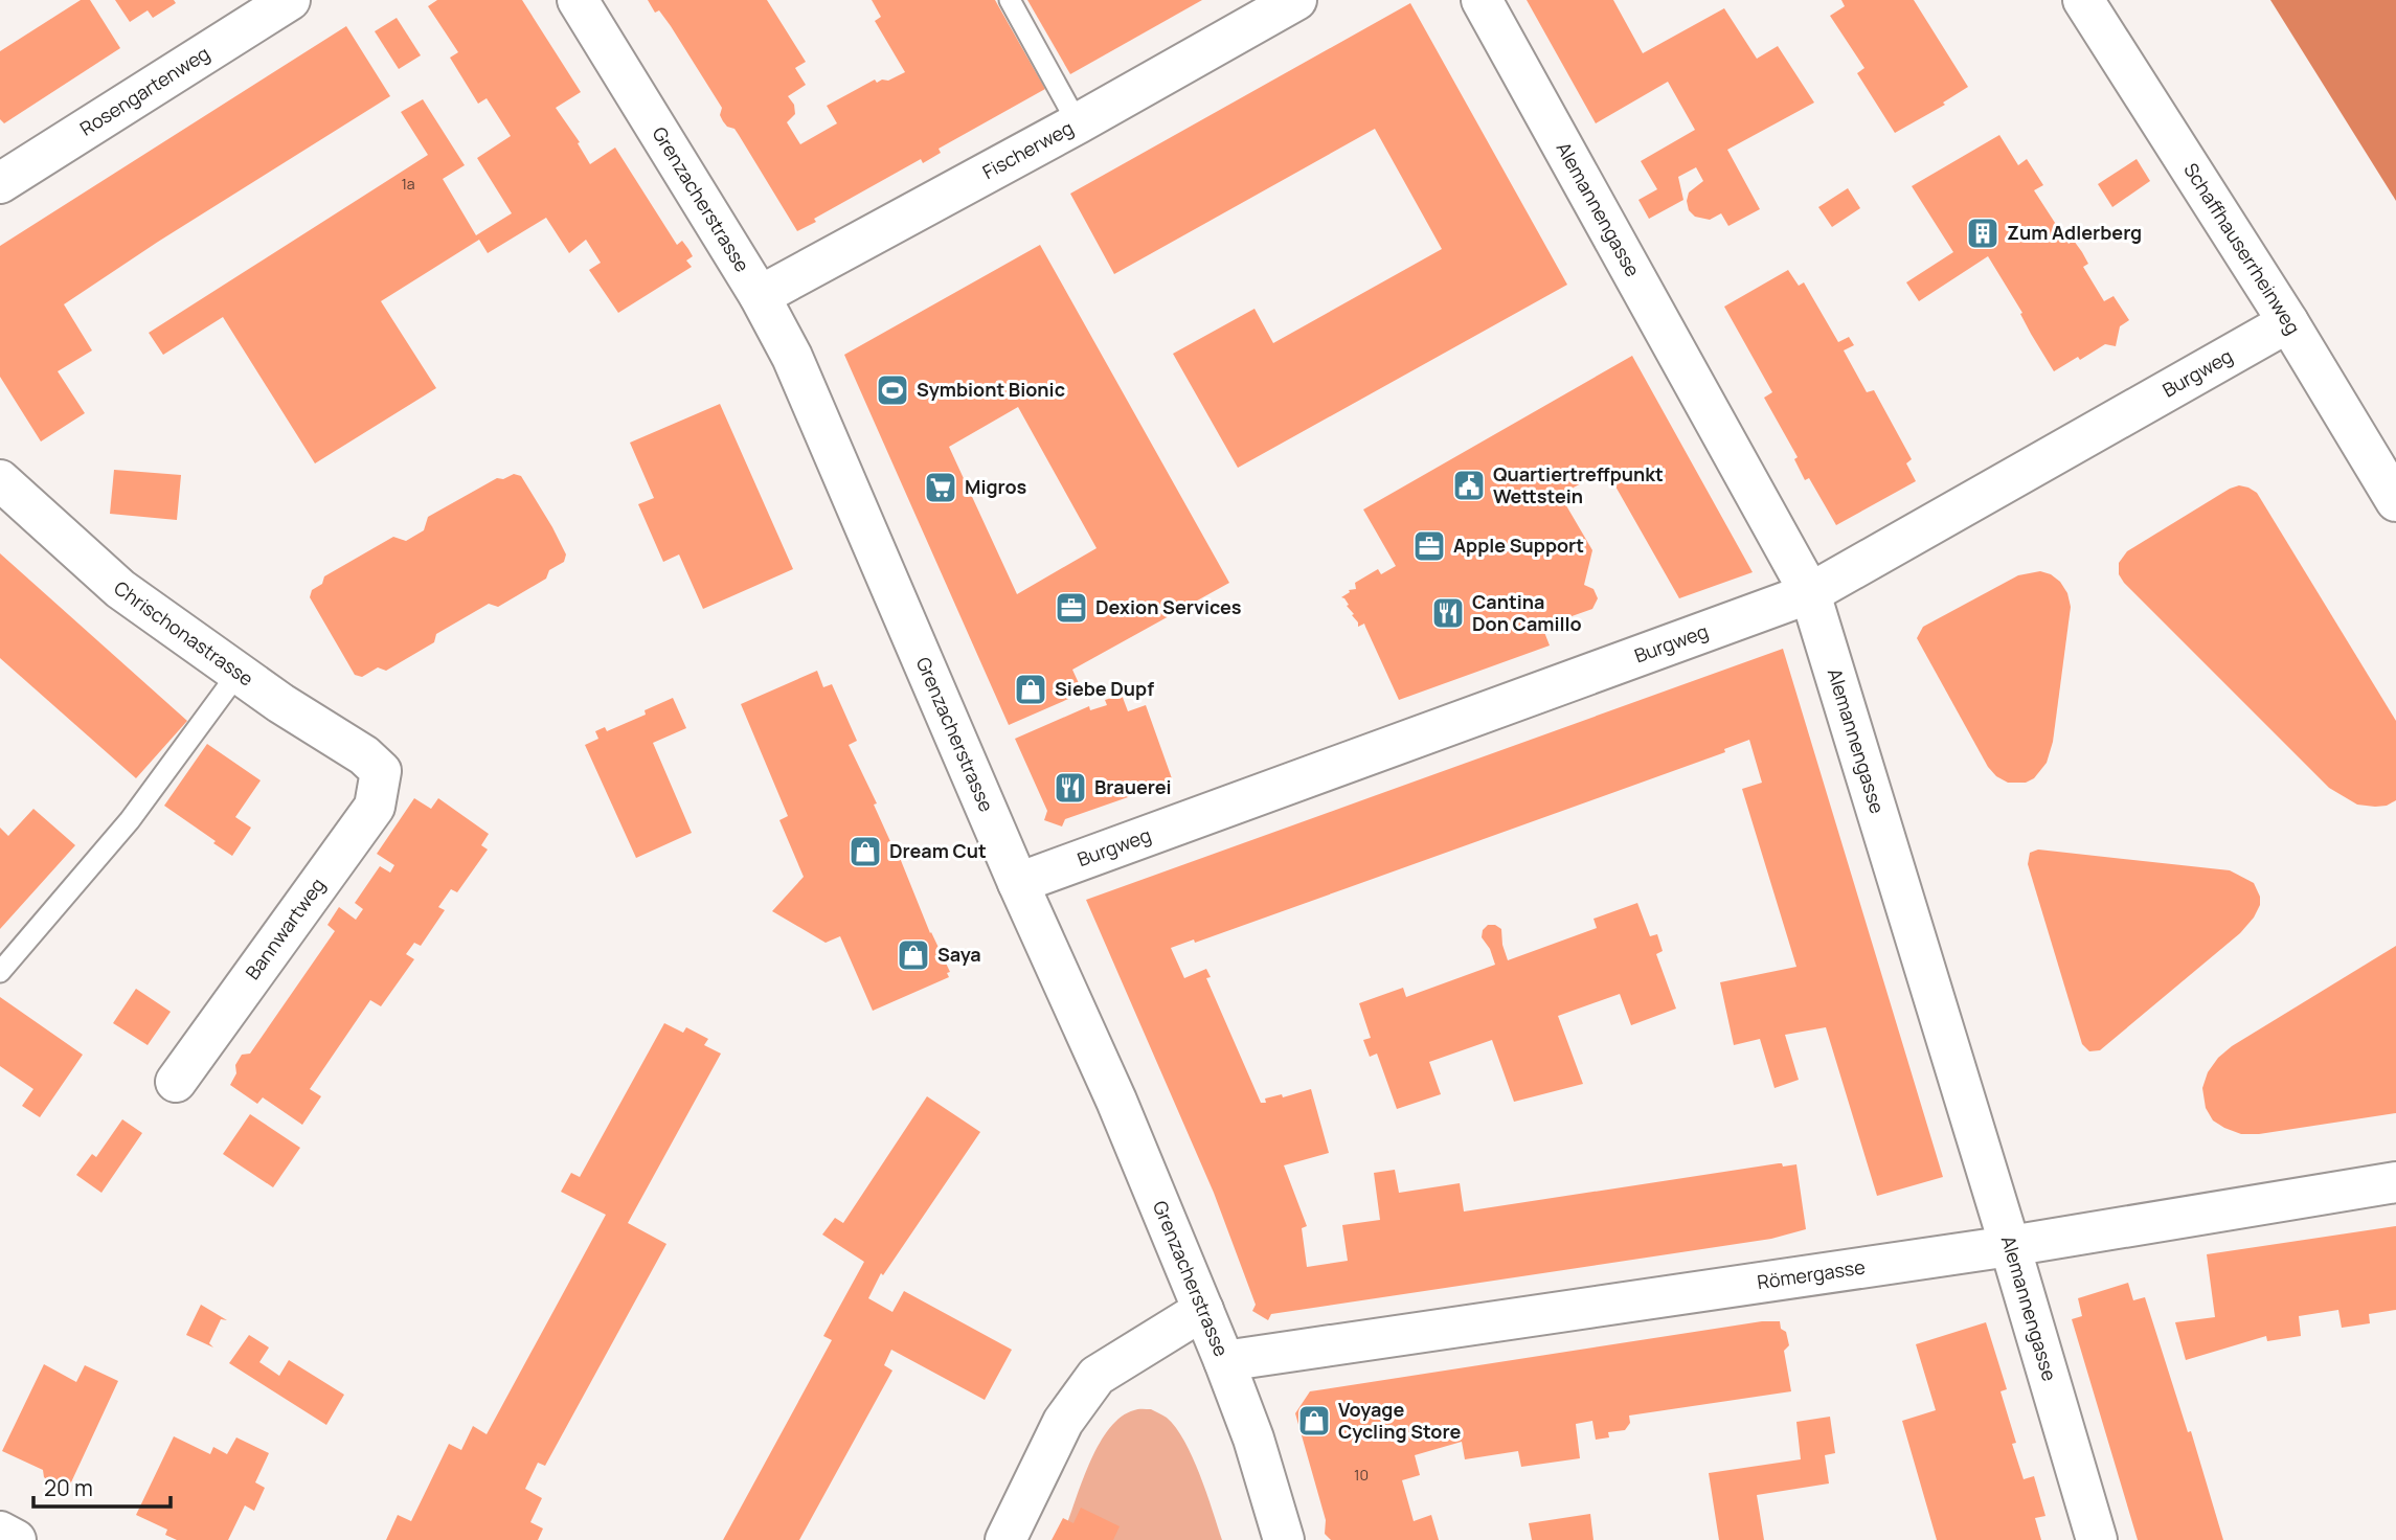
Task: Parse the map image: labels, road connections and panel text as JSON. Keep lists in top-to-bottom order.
{
  "streets": {
    "street": [
      "Rosengartenweg",
      "Fischerweg",
      "Grenzacherstrasse",
      "Alemannengasse",
      "Schaffhauserrheinweg",
      "Burgweg",
      "Chrischonastrasse",
      "Bannwartweg",
      "Römergasse"
    ]
  },
  "crossings": [
    ["Fischerweg", "Grenzacherstrasse"],
    ["Grenzacherstrasse", "Burgweg"],
    ["Grenzacherstrasse", "Römergasse"],
    ["Alemannengasse", "Burgweg"],
    ["Alemannengasse", "Römergasse"],
    ["Schaffhauserrheinweg", "Burgweg"],
    ["Chrischonastrasse", "Bannwartweg"]
  ],
  "places": {
    "building": ["Zum Adlerberg"],
    "sports": ["Symbiont Bionic"],
    "public building": ["Quartiertreffpunkt Wettstein"],
    "supermarket": ["Migros"],
    "office": ["Apple Support", "Dexion Services"],
    "restaurant": ["Cantina Don Camillo", "Brauerei"],
    "shop": [
      "Siebe Dupf",
      "Dream Cut",
      "Saya",
      "Voyage Cycling Store"
    ]
  },
  "house_numbers": ["1a", "10"],
  "scale_bar": "20 m"
}
